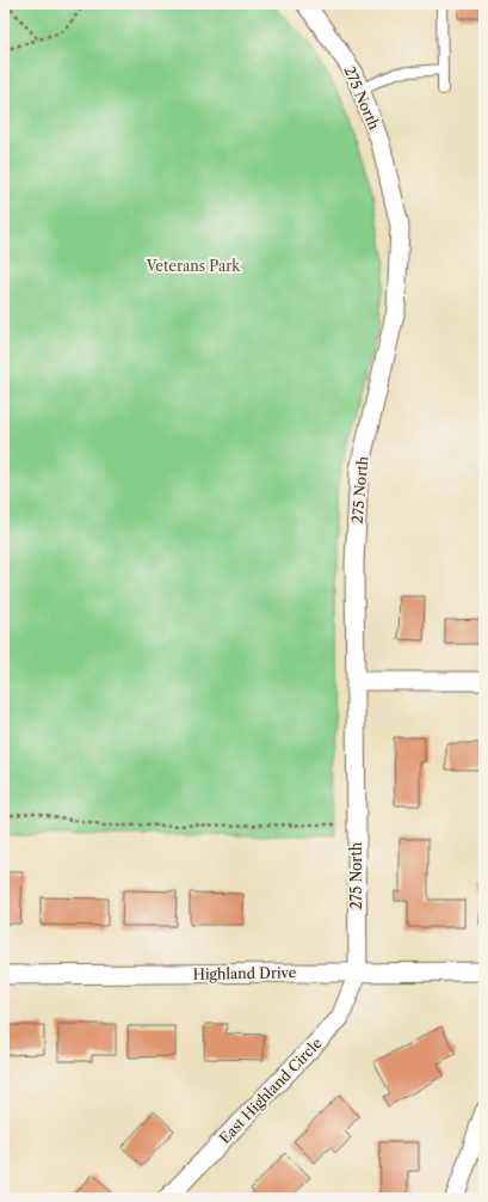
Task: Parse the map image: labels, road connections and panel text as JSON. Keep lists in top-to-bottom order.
{
  "streets": {
    "street": ["275 North", "Highland Drive", "East Highland Circle"]
  },
  "crossings": [
    ["275 North", "Highland Drive"],
    ["275 North", "East Highland Circle"],
    ["Highland Drive", "East Highland Circle"]
  ],
  "parks": ["Veterans Park"]
}
